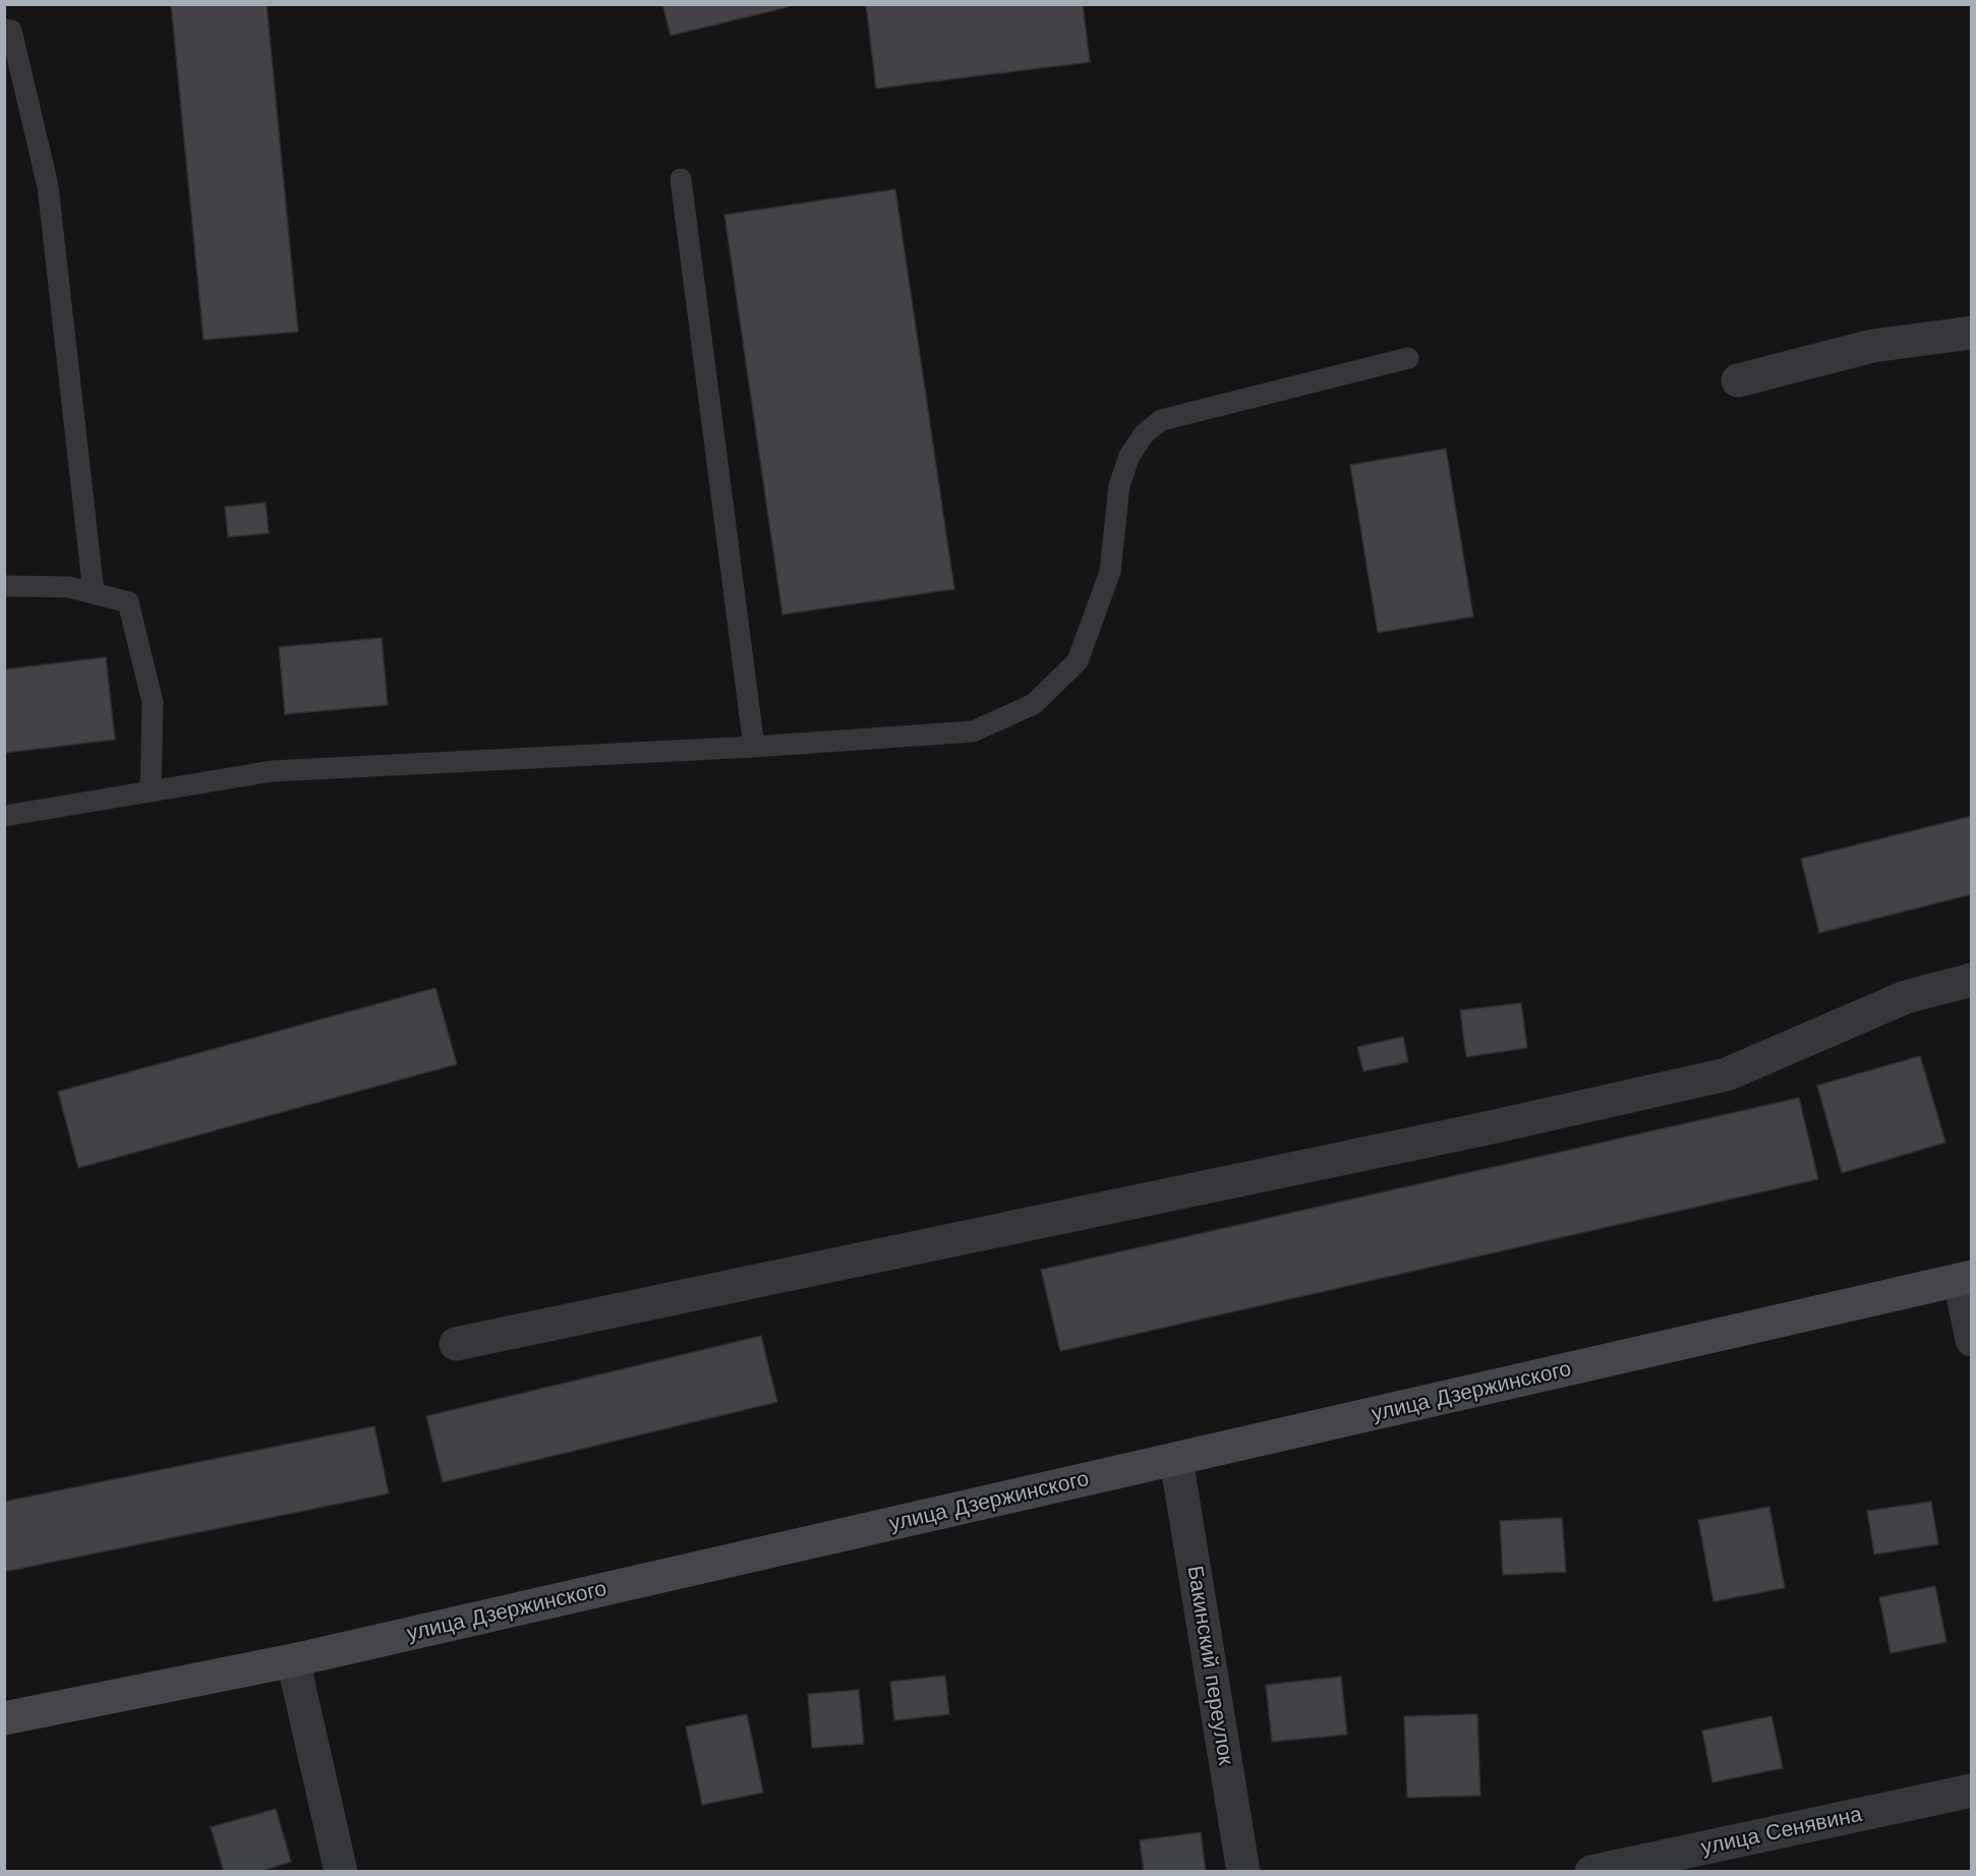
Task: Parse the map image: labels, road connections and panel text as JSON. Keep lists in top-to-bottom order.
{
  "streets": {
    "main road": ["улица Дзержинского"],
    "street": ["Бакинский переулок", "улица Сенявина"]
  },
  "crossings": [
    ["улица Дзержинского", "Бакинский переулок"]
  ]
}
